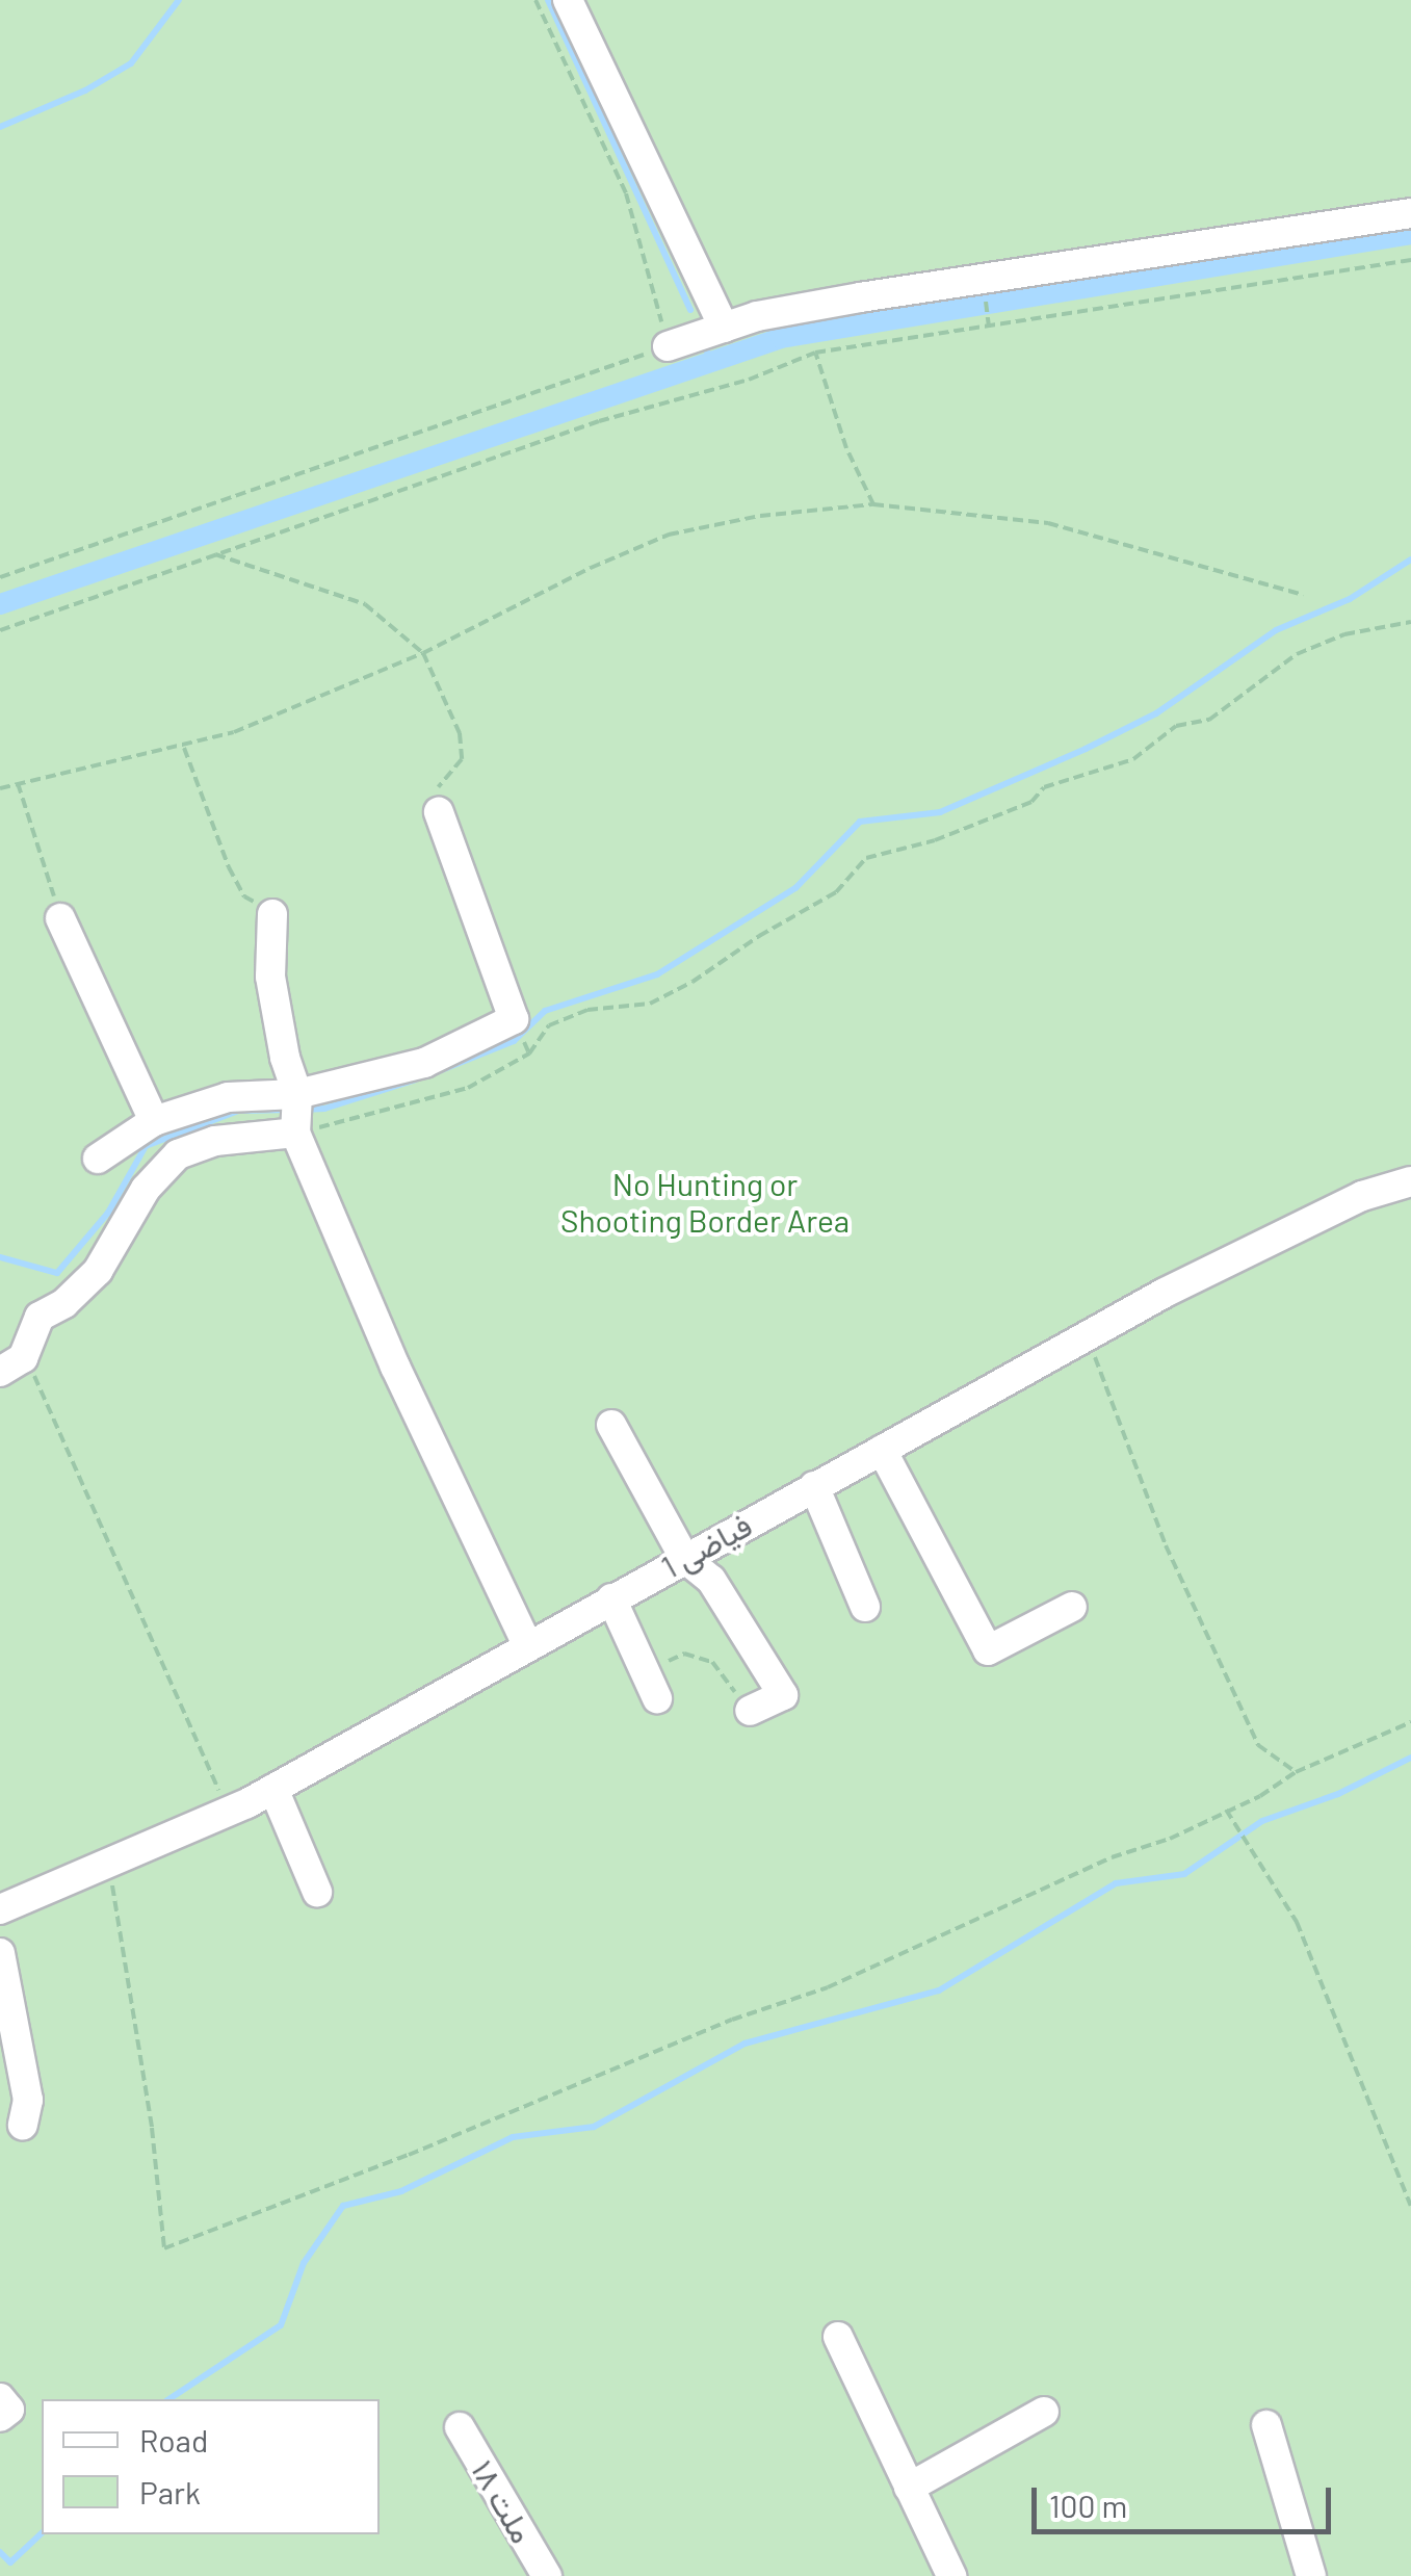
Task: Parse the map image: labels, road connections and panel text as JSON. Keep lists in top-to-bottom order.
{
  "streets": {
    "street": ["فیاضی 1", "ملت ۱۸"]
  },
  "parks": ["No Hunting or Shooting Border Area"],
  "legend": ["Road", "Park"],
  "scale_bar": "100 m"
}
